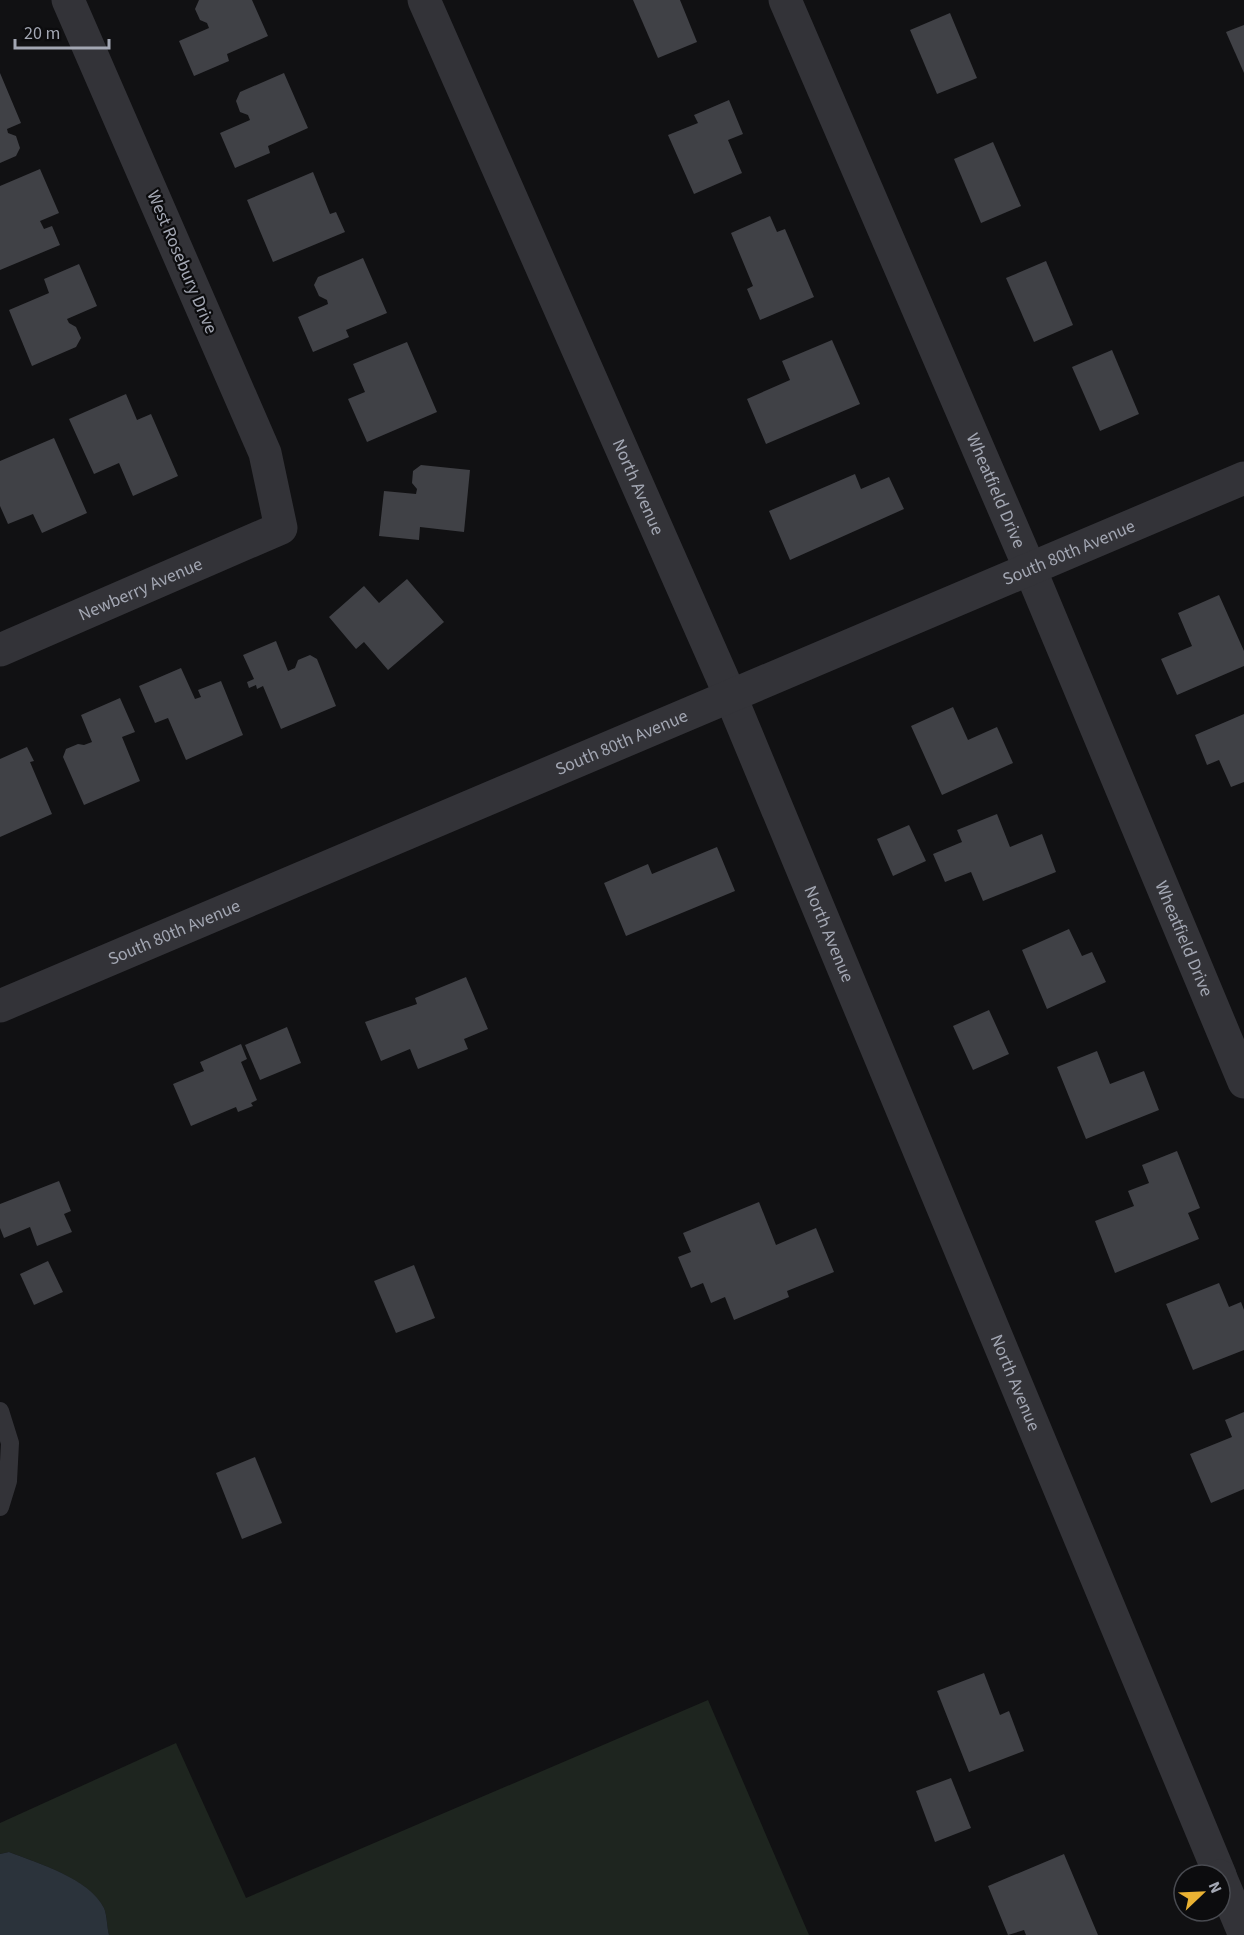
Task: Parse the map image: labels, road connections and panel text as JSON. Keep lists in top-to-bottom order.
{
  "streets": {
    "street": [
      "West Rosebury Drive",
      "North Avenue",
      "Wheatfield Drive",
      "South 80th Avenue",
      "Newberry Avenue"
    ]
  },
  "crossings": [
    ["West Rosebury Drive", "Newberry Avenue"],
    ["North Avenue", "South 80th Avenue"],
    ["Wheatfield Drive", "South 80th Avenue"]
  ],
  "scale_bar": "20 m",
  "north": "top right"
}
